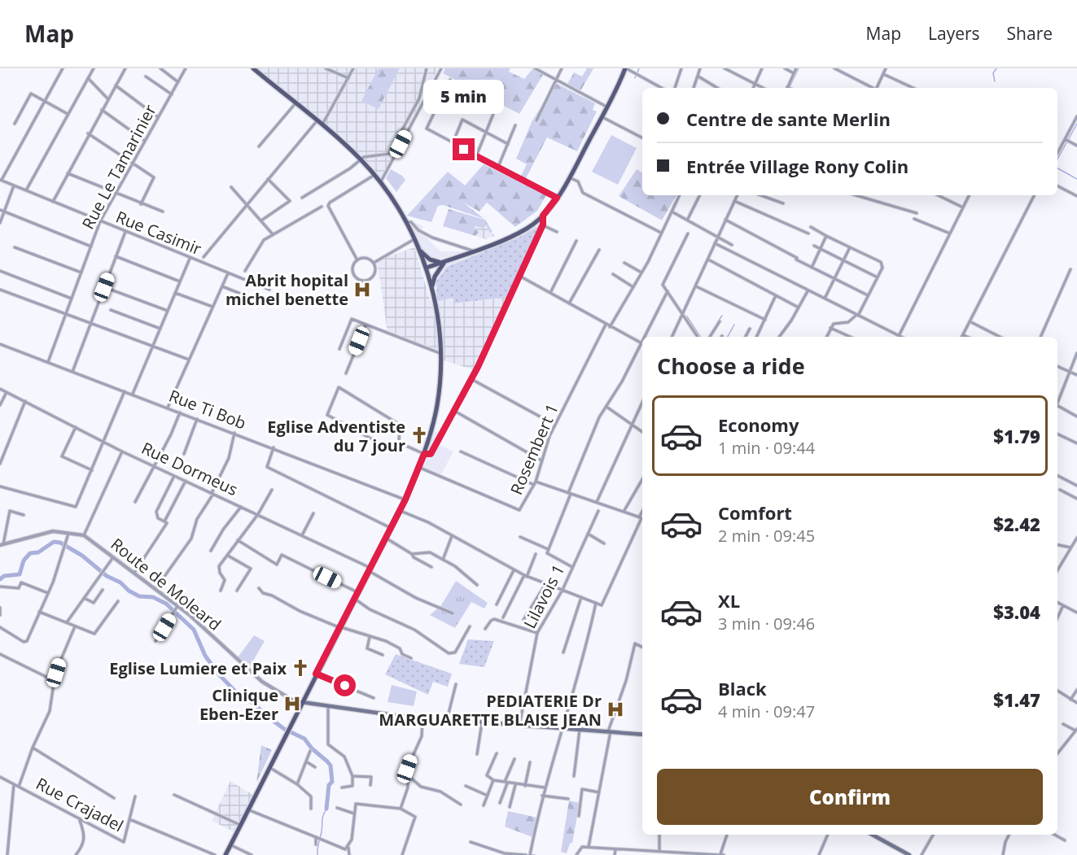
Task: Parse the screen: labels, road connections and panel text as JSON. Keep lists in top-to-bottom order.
{
  "streets": {
    "street": [
      "Rue Le Tamarinier",
      "Rue Casimir",
      "Rue Ti Bob",
      "Rosembert 1",
      "Rue Dormeus",
      "Route de Moleard",
      "Lilavois 1",
      "Rue Crajadel"
    ]
  },
  "crossings": [
    ["Rue Le Tamarinier", "Rue Casimir"],
    ["Rue Le Tamarinier", "Rue Ti Bob"]
  ],
  "places": {
    "hospital": ["Abrit hopital michel benette", "Clinique Eben-Ezer", "PEDIATERIE Dr MARGUARETTE BLAISE JEAN"],
    "church": ["Eglise Adventiste du 7 jour", "Eglise Lumiere et Paix"]
  },
  "page": {
    "header": "Map",
    "nav": ["Map", "Layers", "Share"],
    "bubble": "5 min",
    "banner": ["Centre de sante Merlin", "Entrée Village Rony Colin"],
    "heading": "Choose a ride",
    "list": [
      {
        "name": "Economy",
        "note": "1 min · 09:44",
        "value": "$1.79"
      },
      {
        "name": "Comfort",
        "note": "2 min · 09:45",
        "value": "$2.42"
      },
      {
        "name": "XL",
        "note": "3 min · 09:46",
        "value": "$3.04"
      },
      {
        "name": "Black",
        "note": "4 min · 09:47",
        "value": "$1.47"
      }
    ],
    "buttons": "Confirm"
  }
}
